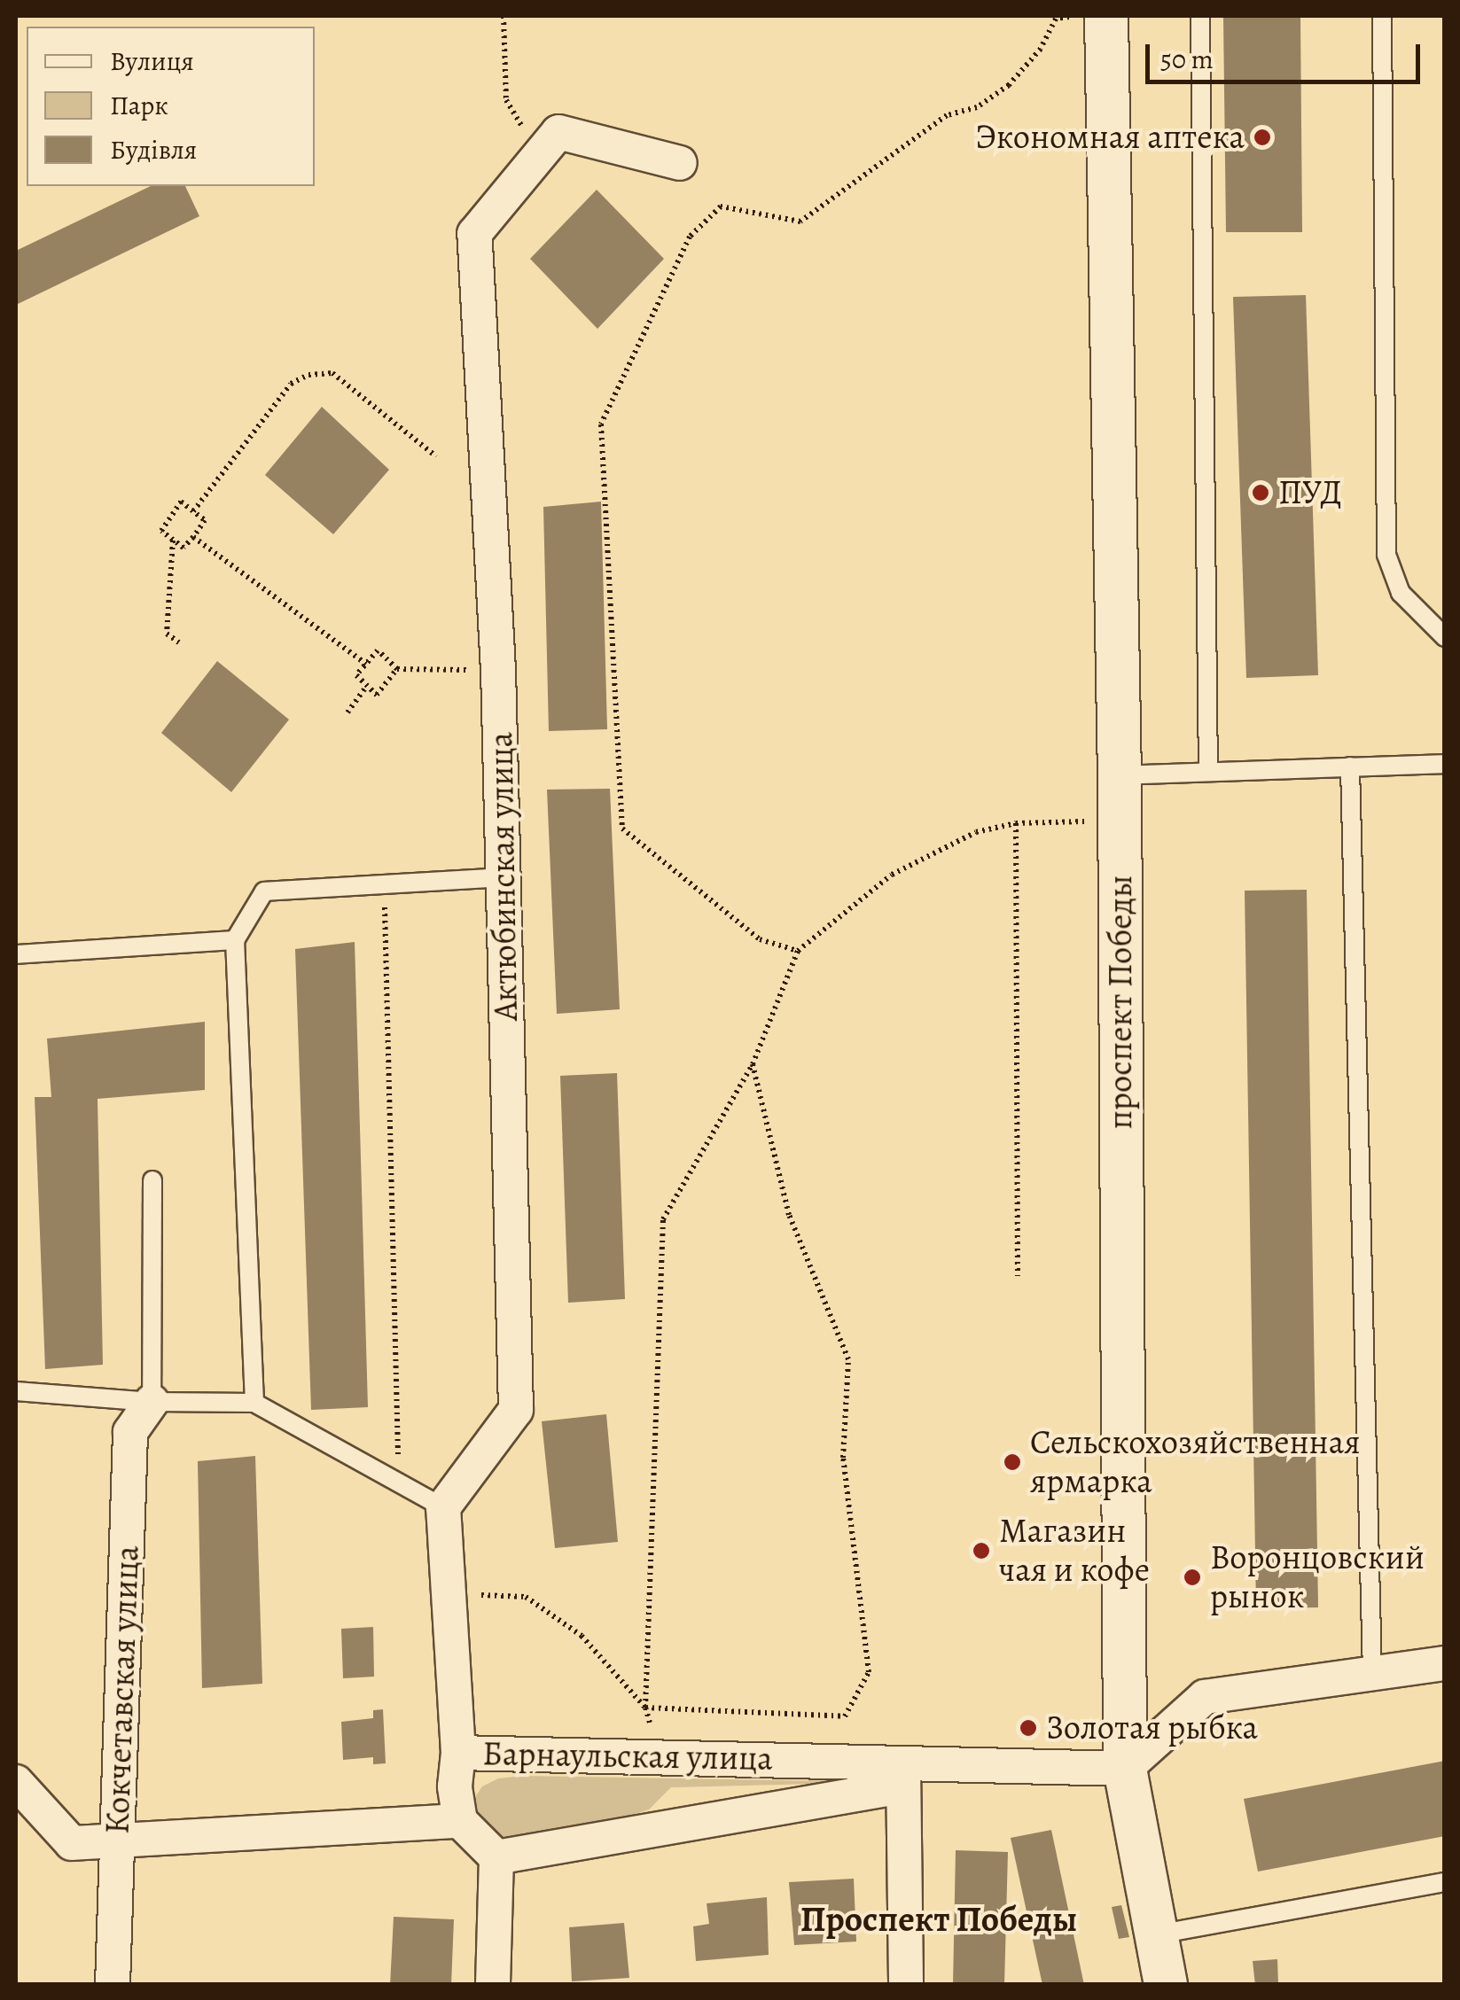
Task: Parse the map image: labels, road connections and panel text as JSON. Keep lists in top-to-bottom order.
{
  "streets": {
    "street": [
      "Актюбинская улица",
      "проспект Победы",
      "Кокчетавская улица",
      "Барнаульская улица"
    ]
  },
  "crossings": [
    ["проспект Победы", "Барнаульская улица"]
  ],
  "districts": ["Проспект Победы"],
  "places": [
    "Экономная аптека",
    "ПУД",
    "Сельскохозяйственная ярмарка",
    "Магазин чая и кофе",
    "Воронцовский рынок",
    "Золотая рыбка"
  ],
  "legend": ["Вулиця", "Парк", "Будівля"],
  "scale_bar": "50 m"
}
